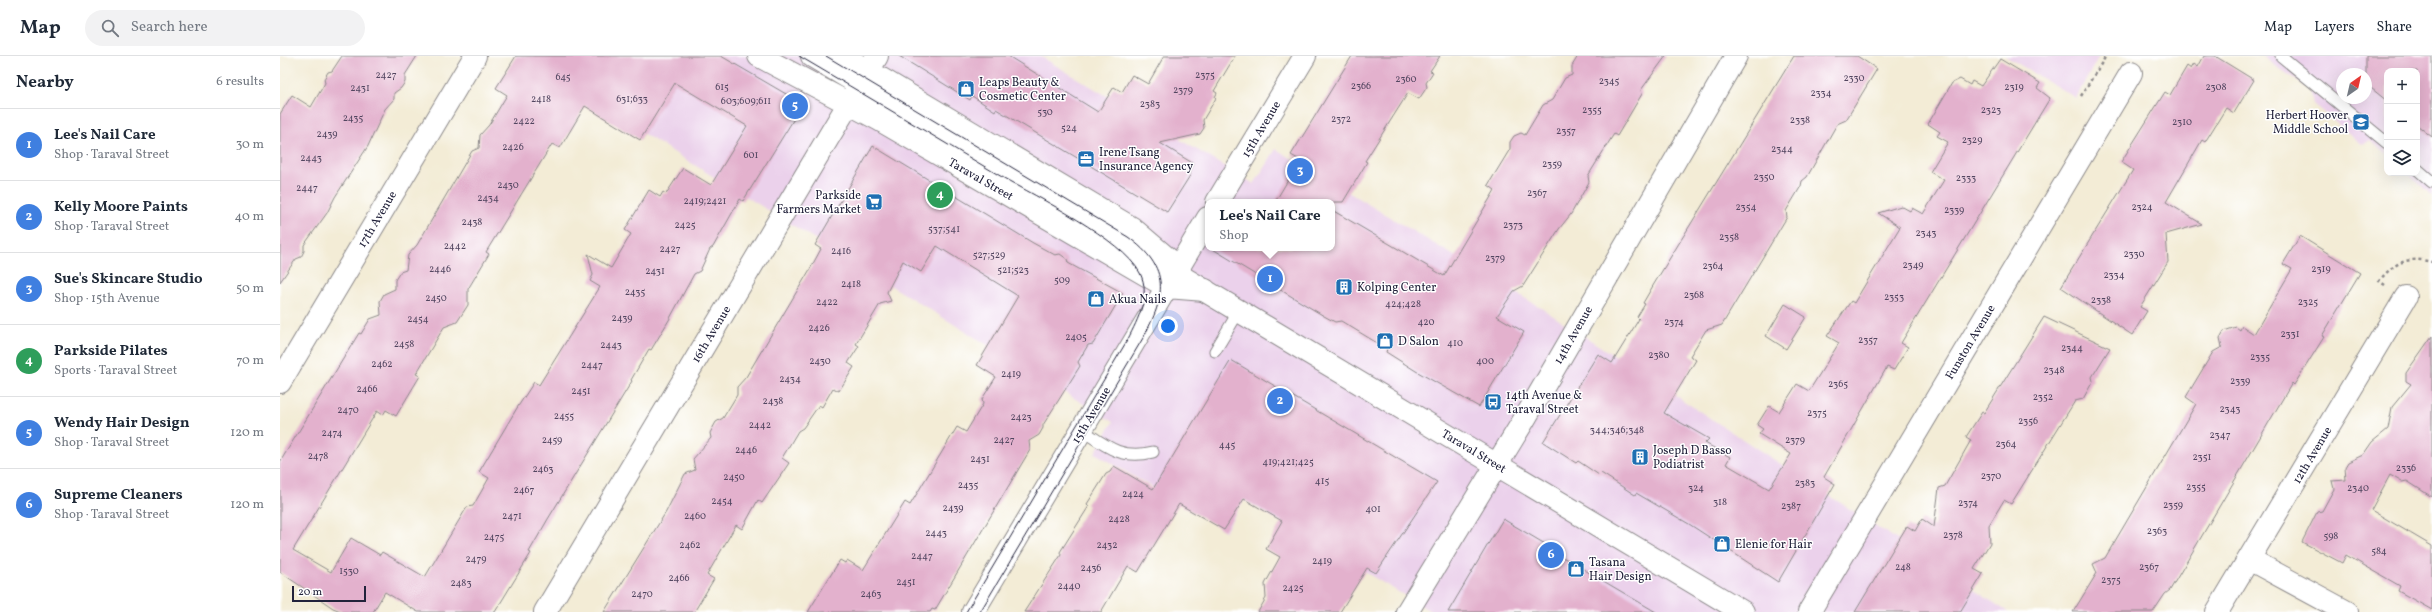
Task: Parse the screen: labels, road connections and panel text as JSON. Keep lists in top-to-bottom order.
{
  "streets": {
    "street": [
      "15th Avenue",
      "Taraval Street",
      "17th Avenue",
      "16th Avenue",
      "14th Avenue",
      "Funston Avenue",
      "12th Avenue"
    ]
  },
  "crossings": [
    ["15th Avenue", "Taraval Street"],
    ["Taraval Street", "16th Avenue"],
    ["Taraval Street", "14th Avenue"]
  ],
  "places": {
    "shop": [
      "Leaps Beauty & Cosmetic Center",
      "Akua Nails",
      "D Salon",
      "Elenie for Hair",
      "Tasana Hair Design"
    ],
    "school or university": ["Herbert Hoover Middle School"],
    "office": ["Irene Tsang Insurance Agency"],
    "supermarket": ["Parkside Farmers Market"],
    "building": ["Kolping Center", "Joseph D Basso Podiatrist"],
    "bus stop": ["14th Avenue & Taraval Street"]
  },
  "house_numbers": [
    "2427",
    "2375",
    "645",
    "2330",
    "2360",
    "2345",
    "2366",
    "615",
    "2319",
    "2308",
    "2431",
    "2379",
    "2334",
    "2418",
    "631;633",
    "603;609;611",
    "2383",
    "2355",
    "2323",
    "530",
    "2435",
    "2372",
    "2338",
    "2422",
    "2310",
    "524",
    "2357",
    "2439",
    "2329",
    "2426",
    "2344",
    "601",
    "2443",
    "2359",
    "2350",
    "2333",
    "2430",
    "2447",
    "2367",
    "2434",
    "2419;2421",
    "2354",
    "2324",
    "2339",
    "2438",
    "2425",
    "2373",
    "537;541",
    "2343",
    "2358",
    "2442",
    "2427",
    "2416",
    "2330",
    "527;529",
    "2379",
    "2349",
    "2364",
    "2446",
    "2319",
    "521;523",
    "2431",
    "2334",
    "509",
    "2418",
    "2435",
    "2368",
    "2353",
    "2450",
    "2338",
    "2422",
    "2325",
    "424;428",
    "2439",
    "2454",
    "420",
    "2374",
    "2426",
    "2331",
    "2405",
    "2357",
    "410",
    "2458",
    "2443",
    "2344",
    "2380",
    "2335",
    "2430",
    "400",
    "2462",
    "2447",
    "2348",
    "2419",
    "2434",
    "2339",
    "2365",
    "2466",
    "2451",
    "2352",
    "2438",
    "2343",
    "2470",
    "2375",
    "2455",
    "2423",
    "2356",
    "2442",
    "344;346;348",
    "2474",
    "2347",
    "2459",
    "2427",
    "2379",
    "2364",
    "445",
    "2446",
    "2478",
    "2351",
    "2431",
    "419;421;425",
    "2336",
    "2463",
    "2370",
    "2450",
    "415",
    "2383",
    "2435",
    "2355",
    "324",
    "2340",
    "2467",
    "2424",
    "2454",
    "318",
    "2374",
    "2359",
    "2387",
    "2439",
    "401",
    "2471",
    "2460",
    "2428",
    "2363",
    "2443",
    "2378",
    "598",
    "2475",
    "2462",
    "2432",
    "584",
    "2447",
    "2479",
    "2419",
    "248",
    "2367",
    "2436",
    "1530",
    "2466",
    "2375",
    "2451",
    "2483",
    "2440",
    "2425",
    "2470",
    "2463"
  ],
  "scale_bar": "20 m",
  "north": "top right",
  "page": {
    "header": "Map",
    "search": "Search here",
    "nav": ["Map", "Layers", "Share"],
    "heading": ["Nearby", "6 results"],
    "map_buttons": ["+", "−"],
    "pins": [
      "5",
      "3",
      "4",
      "1",
      "2",
      "6"
    ],
    "list": [
      {
        "mark": "1",
        "name": "Lee's Nail Care",
        "note": "Shop · Taraval Street",
        "value": "30 m"
      },
      {
        "mark": "2",
        "name": "Kelly Moore Paints",
        "note": "Shop · Taraval Street",
        "value": "40 m"
      },
      {
        "mark": "3",
        "name": "Sue's Skincare Studio",
        "note": "Shop · 15th Avenue",
        "value": "50 m"
      },
      {
        "mark": "4",
        "name": "Parkside Pilates",
        "note": "Sports · Taraval Street",
        "value": "70 m"
      },
      {
        "mark": "5",
        "name": "Wendy Hair Design",
        "note": "Shop · Taraval Street",
        "value": "120 m"
      },
      {
        "mark": "6",
        "name": "Supreme Cleaners",
        "note": "Shop · Taraval Street",
        "value": "120 m"
      }
    ],
    "popup": ["Lee's Nail Care", "Shop"],
    "scale": "20 m"
  }
}
